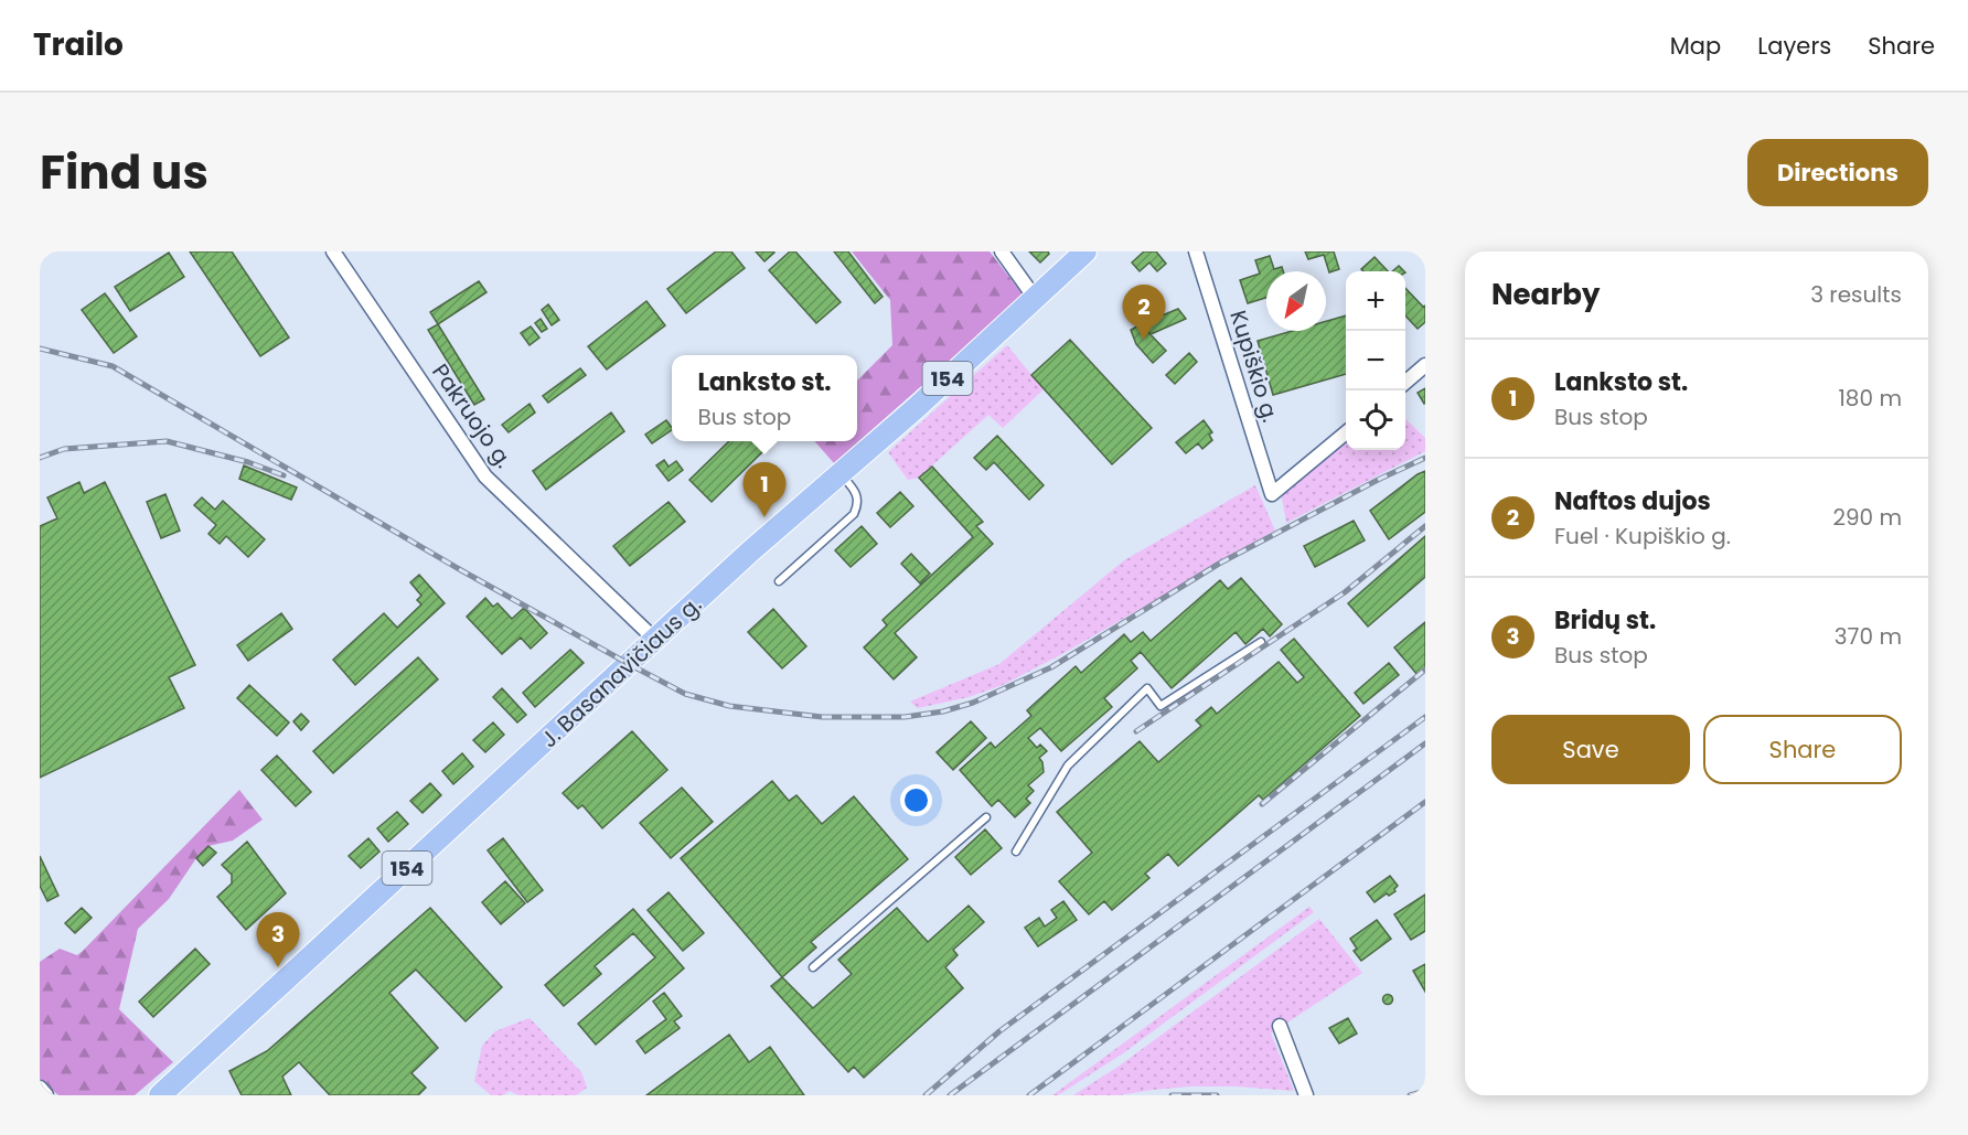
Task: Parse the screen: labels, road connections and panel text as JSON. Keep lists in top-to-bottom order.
{
  "streets": {
    "main road": ["154", "J. Basanavičiaus g."],
    "street": ["Kupiškio g.", "Pakruojo g."]
  },
  "crossings": [
    ["Pakruojo g.", "J. Basanavičiaus g."]
  ],
  "north": "bottom left",
  "page": {
    "header": "Trailo",
    "nav": ["Map", "Layers", "Share"],
    "title": "Find us",
    "buttons": [
      "Directions",
      ["Save", "Share"]
    ],
    "heading": ["Nearby", "3 results"],
    "map_buttons": ["+", "−"],
    "pins": ["2", "1", "3"],
    "list": [
      {
        "mark": "1",
        "name": "Lanksto st.",
        "note": "Bus stop",
        "value": "180 m"
      },
      {
        "mark": "2",
        "name": "Naftos dujos",
        "note": "Fuel · Kupiškio g.",
        "value": "290 m"
      },
      {
        "mark": "3",
        "name": "Bridų st.",
        "note": "Bus stop",
        "value": "370 m"
      }
    ],
    "popup": ["Lanksto st.", "Bus stop"]
  }
}
